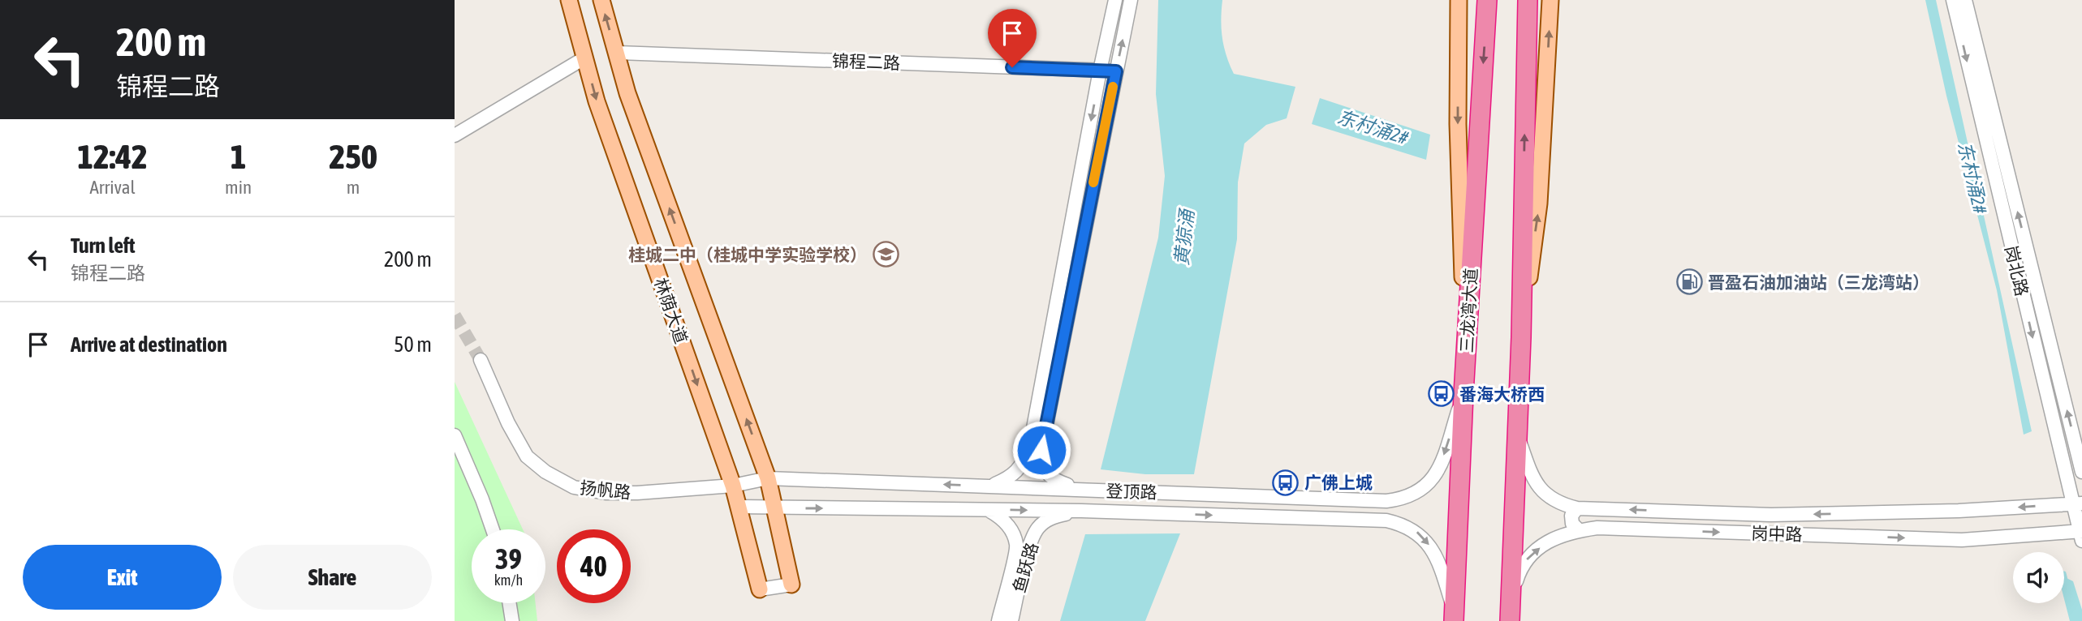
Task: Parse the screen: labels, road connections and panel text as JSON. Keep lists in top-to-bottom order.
{
  "streets": {
    "highway": ["三龙湾大道"],
    "main road": ["林荫大道"],
    "street": [
      "锦程二路",
      "岗北路",
      "扬帆路",
      "登顶路",
      "岗中路",
      "鱼跃路"
    ]
  },
  "crossings": [
    ["锦程二路", "林荫大道"],
    ["岗北路", "岗中路"],
    ["林荫大道", "扬帆路"],
    ["林荫大道", "登顶路"],
    ["三龙湾大道", "登顶路"],
    ["扬帆路", "登顶路"],
    ["登顶路", "鱼跃路"]
  ],
  "water": ["东村涌2#", "黄猄涌"],
  "places": {
    "school or university": ["桂城二中（桂城中学实验学校）"],
    "fuel station": ["晋盈石油加油站（三龙湾站）"],
    "bus stop": ["番海大桥西", "广佛上城"]
  },
  "page": {
    "turn": ["200 m", "锦程二路"],
    "eta": [
      "12:42",
      "Arrival",
      "1",
      "min",
      "250",
      "m"
    ],
    "list": [
      {
        "name": "Turn left",
        "note": "锦程二路",
        "value": "200 m"
      },
      {
        "name": "Arrive at destination",
        "value": "50 m"
      }
    ],
    "speed": "39 km/h",
    "limit": "40",
    "buttons": ["Exit", "Share"]
  }
}
